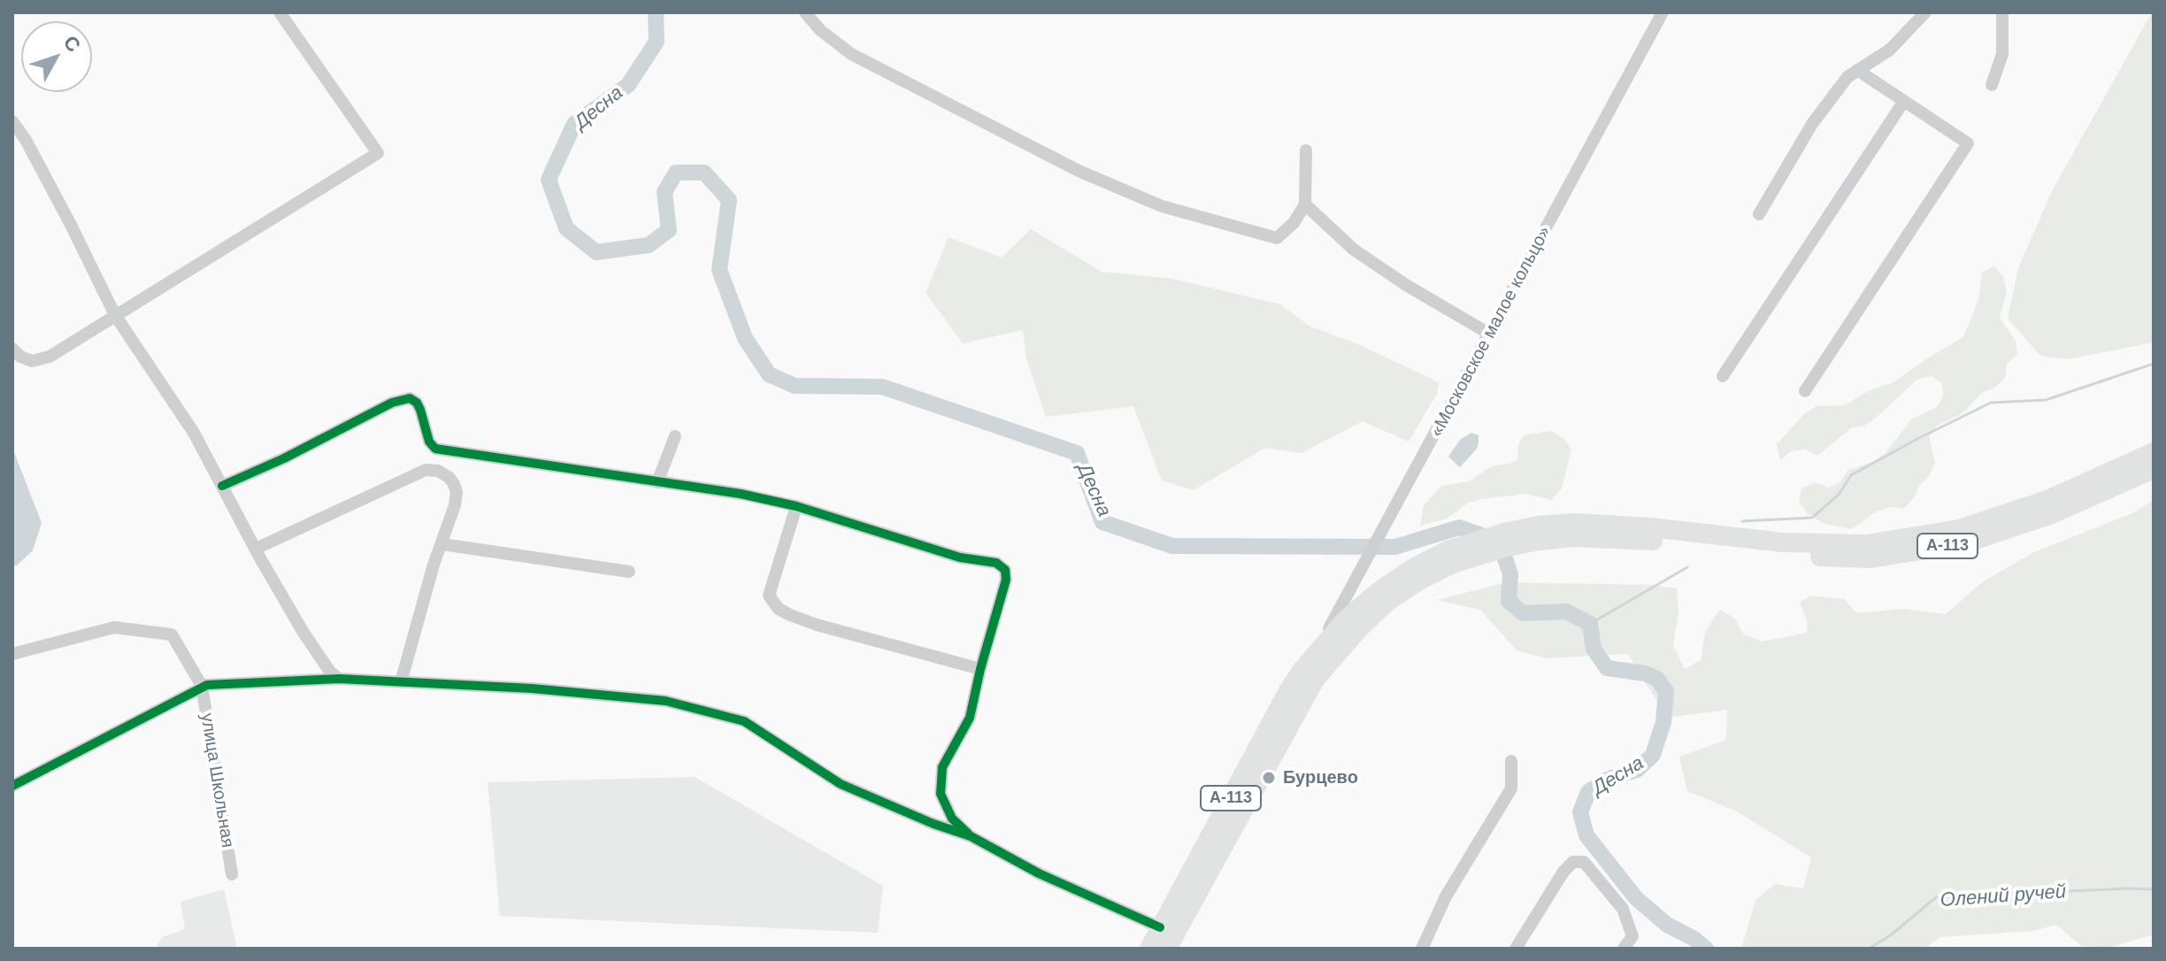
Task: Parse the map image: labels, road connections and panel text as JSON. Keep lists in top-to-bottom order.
{
  "streets": {
    "highway": ["А-113"],
    "street": ["«Московское малое кольцо»", "улица Школьная"]
  },
  "crossings": [
    ["«Московское малое кольцо»", "А-113"]
  ],
  "water": ["Десна", "Олений ручей"],
  "places": ["Бурцево"],
  "north": "top right"
}
